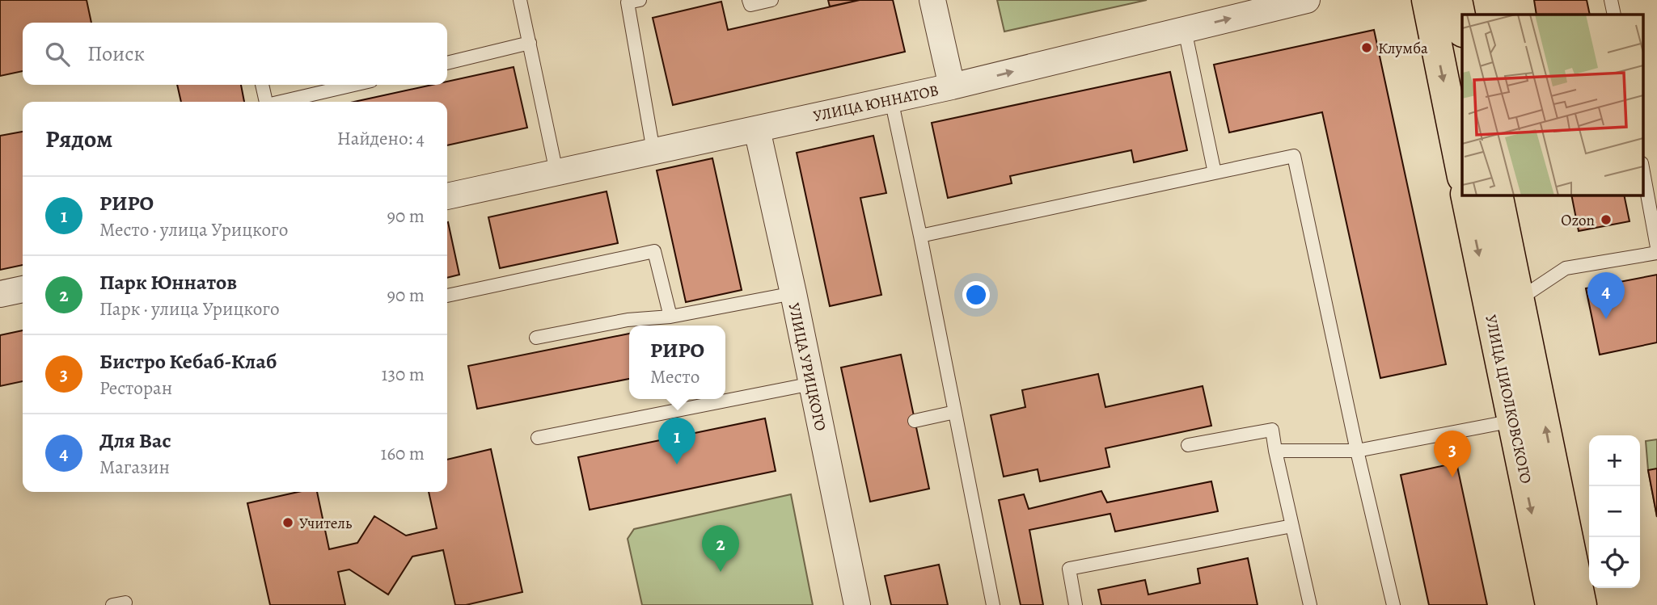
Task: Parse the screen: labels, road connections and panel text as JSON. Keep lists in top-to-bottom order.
{
  "streets": {
    "main road": ["УЛИЦА ЦИОЛКОВСКОГО"],
    "street": ["УЛИЦА ЮННАТОВ", "УЛИЦА УРИЦКОГО"]
  },
  "crossings": [
    ["УЛИЦА ЮННАТОВ", "УЛИЦА УРИЦКОГО"]
  ],
  "one_way": ["УЛИЦА ЮННАТОВ"],
  "places": ["Клумба", "Ozon", "Учитель"],
  "page": {
    "search": "Поиск",
    "heading": ["Рядом", "Найдено: 4"],
    "list": [
      {
        "mark": "1",
        "name": "РИРО",
        "note": "Место · улица Урицкого",
        "value": "90 m"
      },
      {
        "mark": "2",
        "name": "Парк Юннатов",
        "note": "Парк · улица Урицкого",
        "value": "90 m"
      },
      {
        "mark": "3",
        "name": "Бистро Кебаб-Клаб",
        "note": "Ресторан",
        "value": "130 m"
      },
      {
        "mark": "4",
        "name": "Для Вас",
        "note": "Магазин",
        "value": "160 m"
      }
    ],
    "pins": [
      "4",
      "1",
      "3",
      "2"
    ],
    "popup": ["РИРО", "Место"],
    "map_buttons": ["+", "−"]
  }
}
